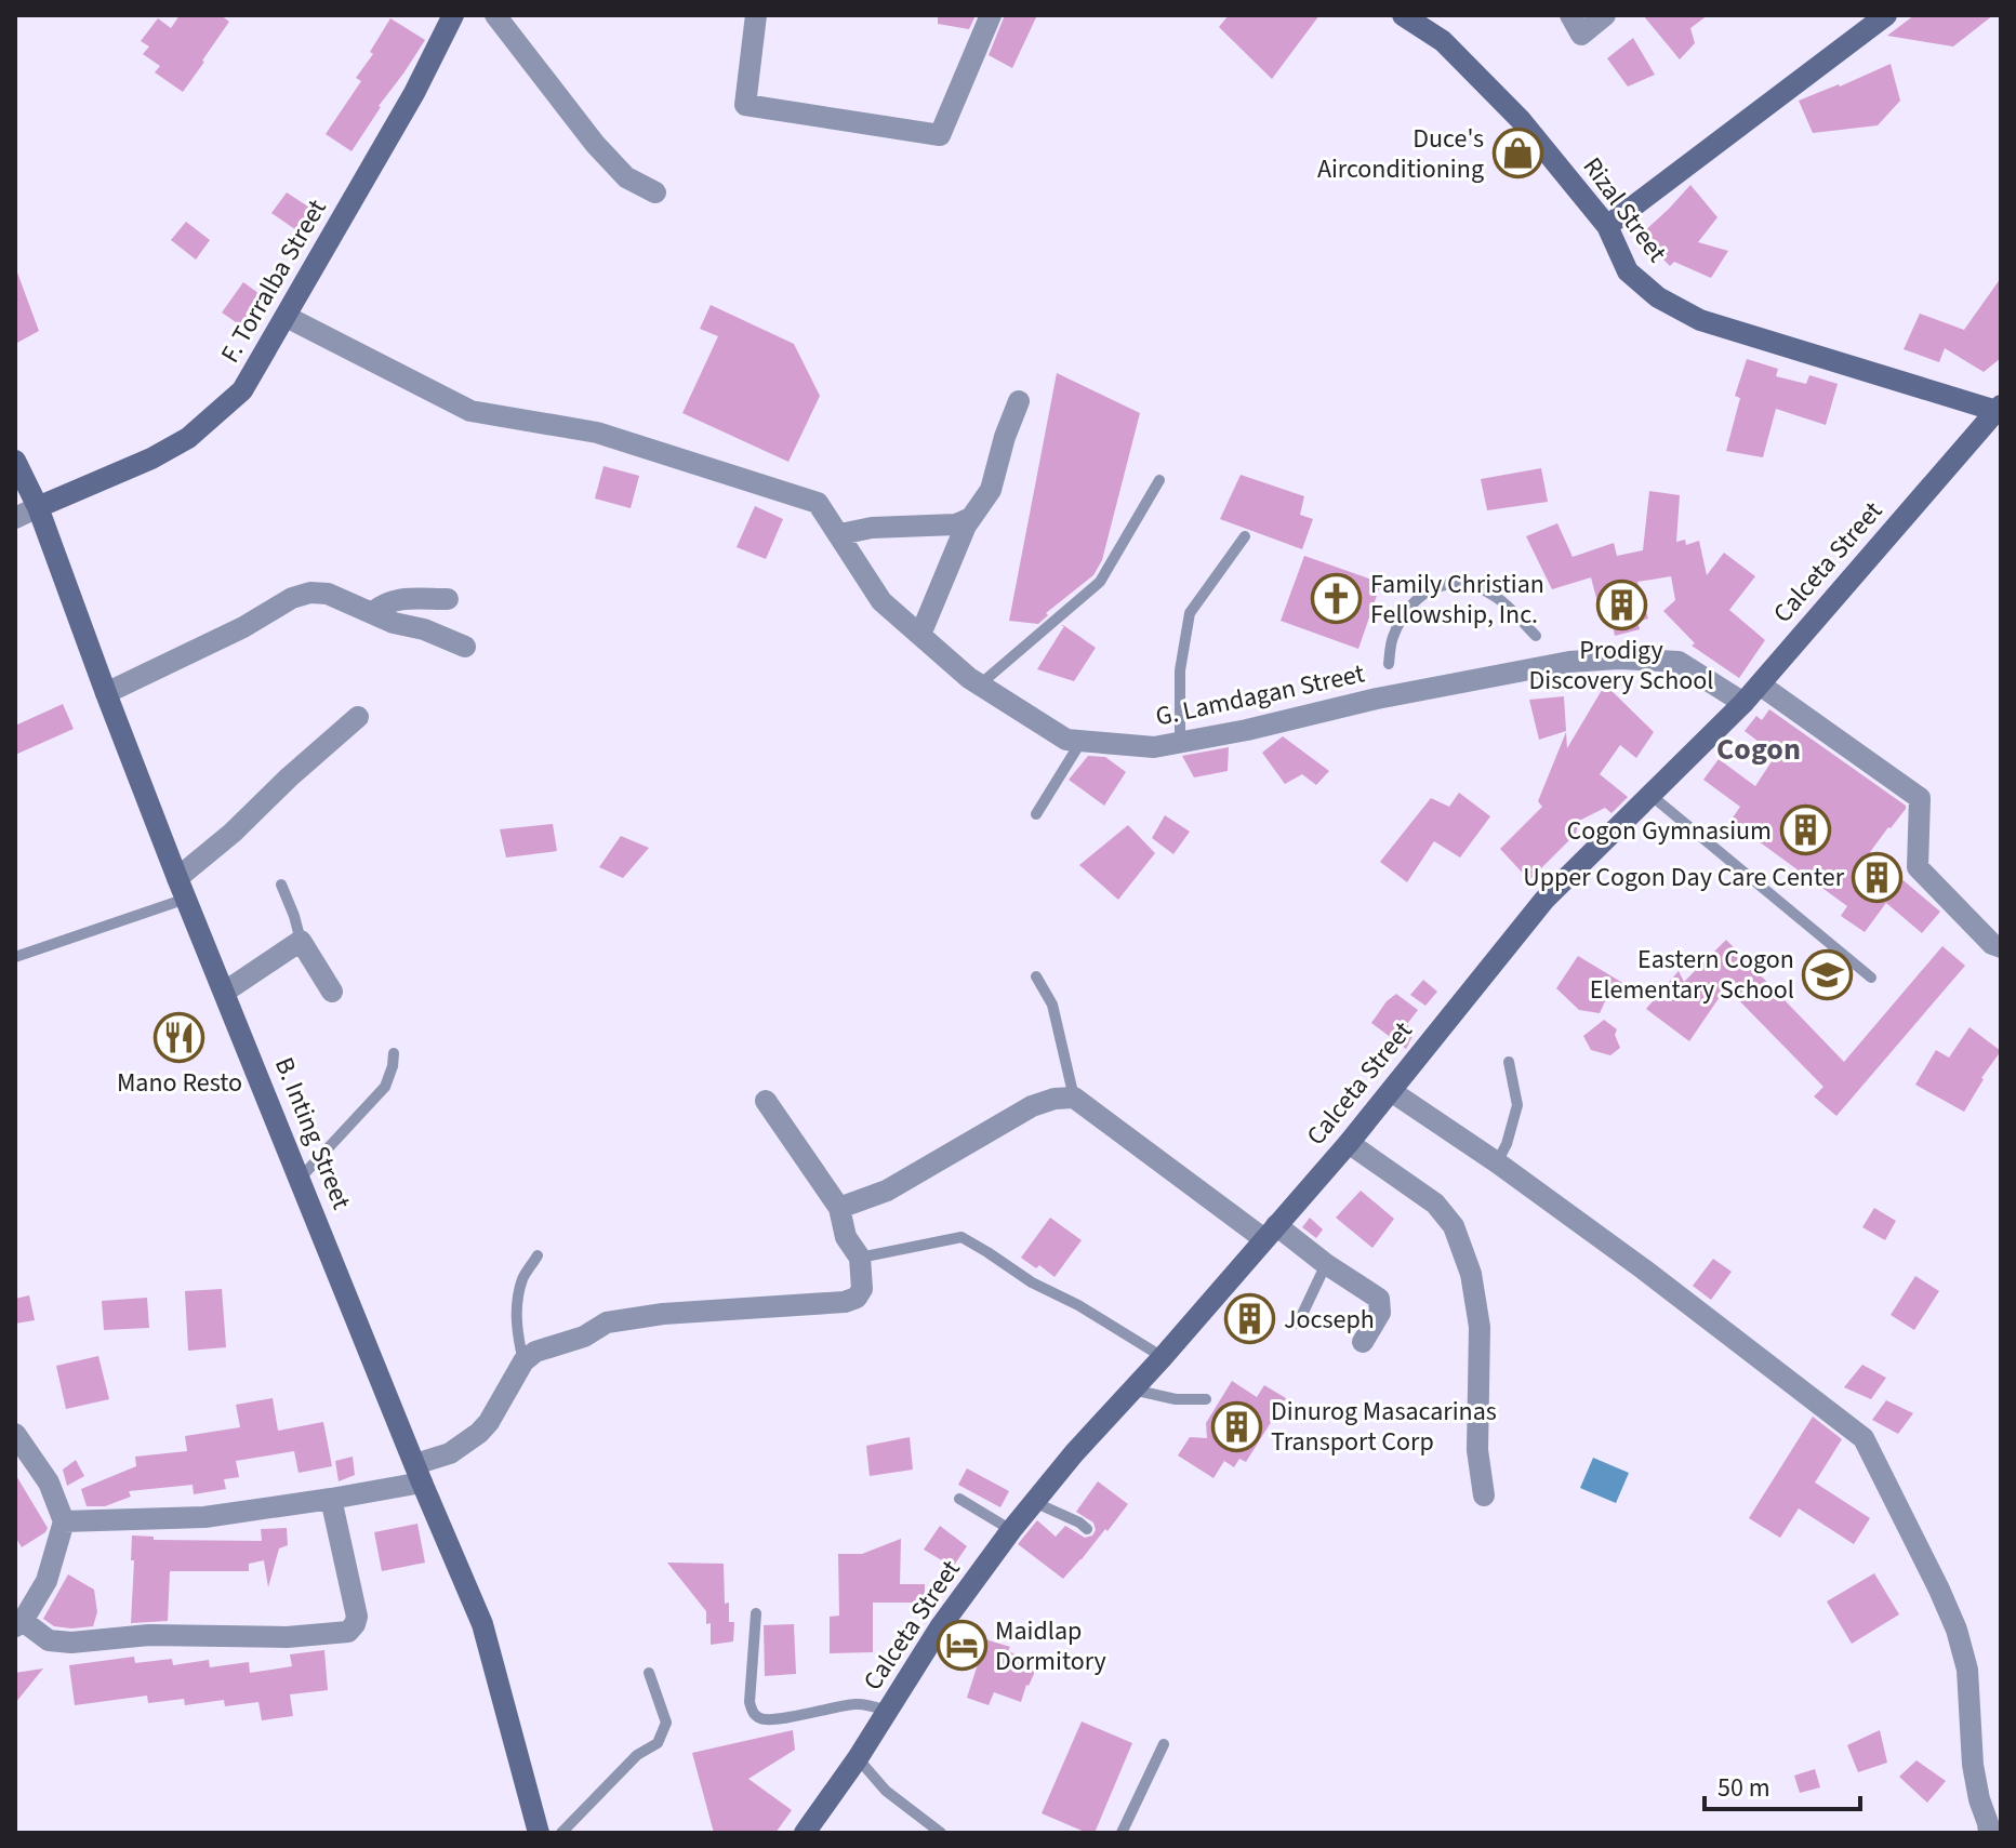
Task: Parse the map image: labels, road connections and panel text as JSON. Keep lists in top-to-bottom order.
{
  "streets": {
    "street": [
      "Rizal Street",
      "F. Torralba Street",
      "Calceta Street",
      "G. Lamdagan Street",
      "B. Inting Street"
    ]
  },
  "crossings": [
    ["Rizal Street", "Calceta Street"],
    ["F. Torralba Street", "G. Lamdagan Street"],
    ["F. Torralba Street", "B. Inting Street"],
    ["Calceta Street", "G. Lamdagan Street"]
  ],
  "districts": ["Cogon"],
  "places": {
    "shop": ["Duce's Airconditioning"],
    "church": ["Family Christian Fellowship, Inc."],
    "building": [
      "Prodigy Discovery School",
      "Cogon Gymnasium",
      "Upper Cogon Day Care Center",
      "Jocseph",
      "Dinurog Masacarinas Transport Corp"
    ],
    "school or university": ["Eastern Cogon Elementary School"],
    "restaurant": ["Mano Resto"],
    "hotel": ["Maidlap Dormitory"]
  },
  "scale_bar": "50 m"
}
